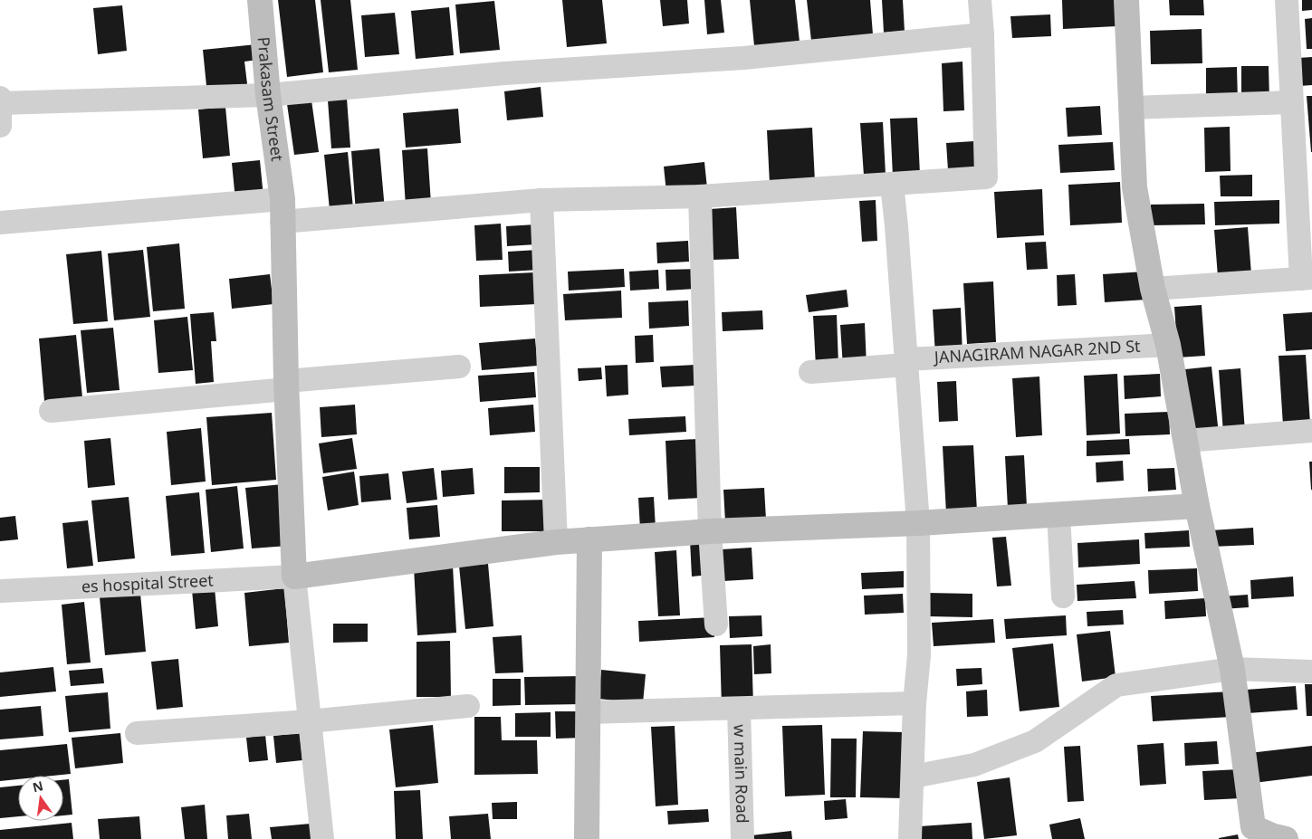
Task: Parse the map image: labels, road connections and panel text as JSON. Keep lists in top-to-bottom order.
{
  "streets": {
    "street": [
      "Prakasam Street",
      "JANAGIRAM NAGAR 2ND St",
      "es hospital Street",
      "w main Road"
    ]
  },
  "crossings": [
    ["Prakasam Street", "es hospital Street"]
  ],
  "north": "top"
}
